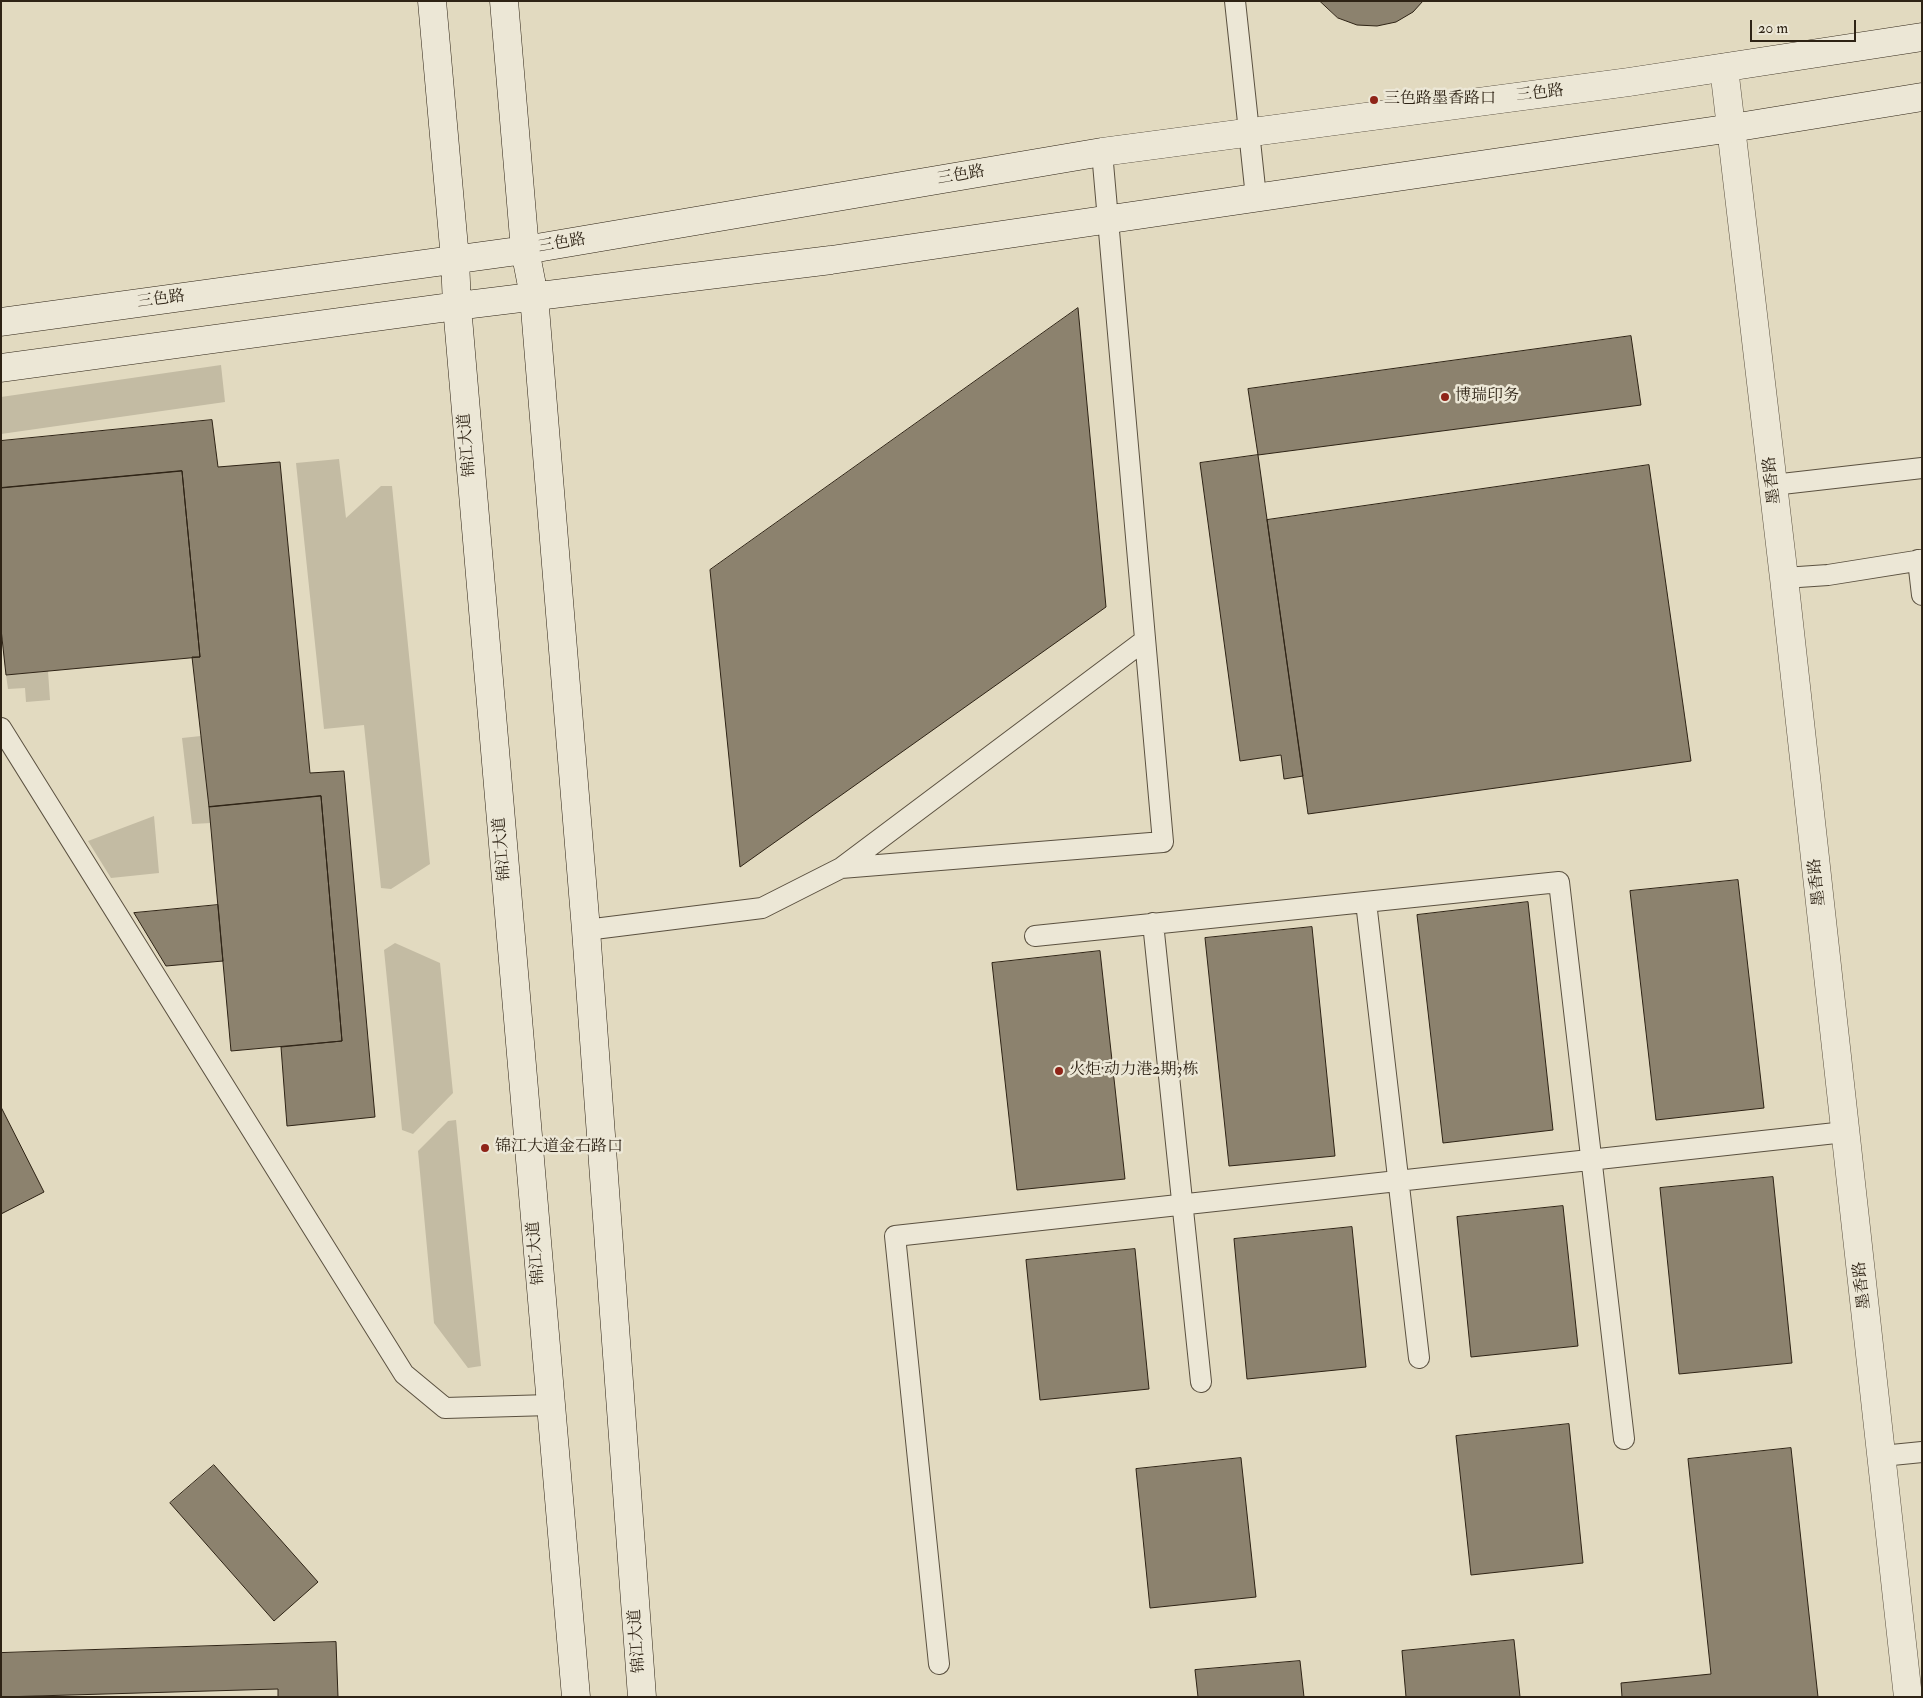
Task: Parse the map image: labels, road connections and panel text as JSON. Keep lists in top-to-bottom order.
{
  "streets": {
    "street": ["三色路", "锦江大道", "墨香路"]
  },
  "crossings": [
    ["三色路", "锦江大道"],
    ["三色路", "墨香路"]
  ],
  "places": [
    "三色路墨香路口",
    "博瑞印务",
    "火炬·动力港2期3栋",
    "锦江大道金石路口"
  ],
  "scale_bar": "20 m"
}
